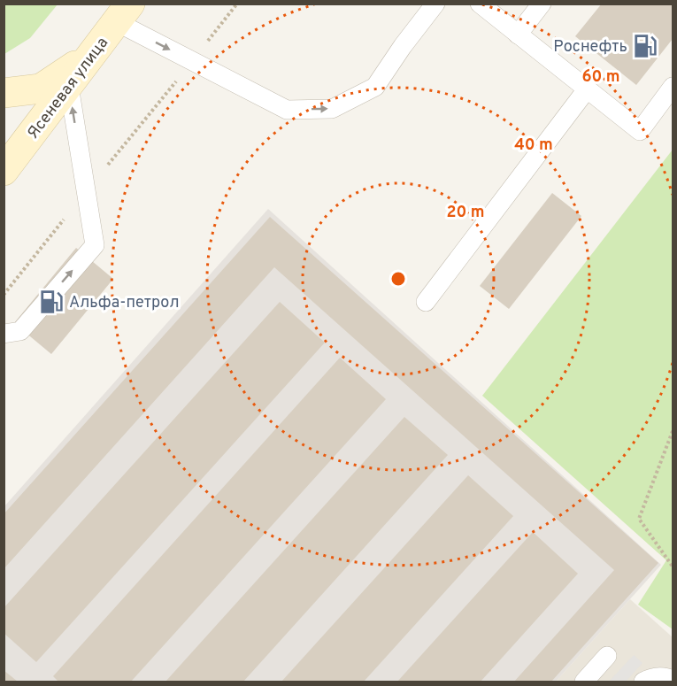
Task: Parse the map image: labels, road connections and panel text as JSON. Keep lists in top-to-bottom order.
{
  "streets": {
    "main road": ["Ясеневая улица"]
  },
  "places": {
    "fuel station": ["Роснефть", "Альфа-петрол"]
  },
  "rings": ["60 m", "40 m", "20 m"]
}
